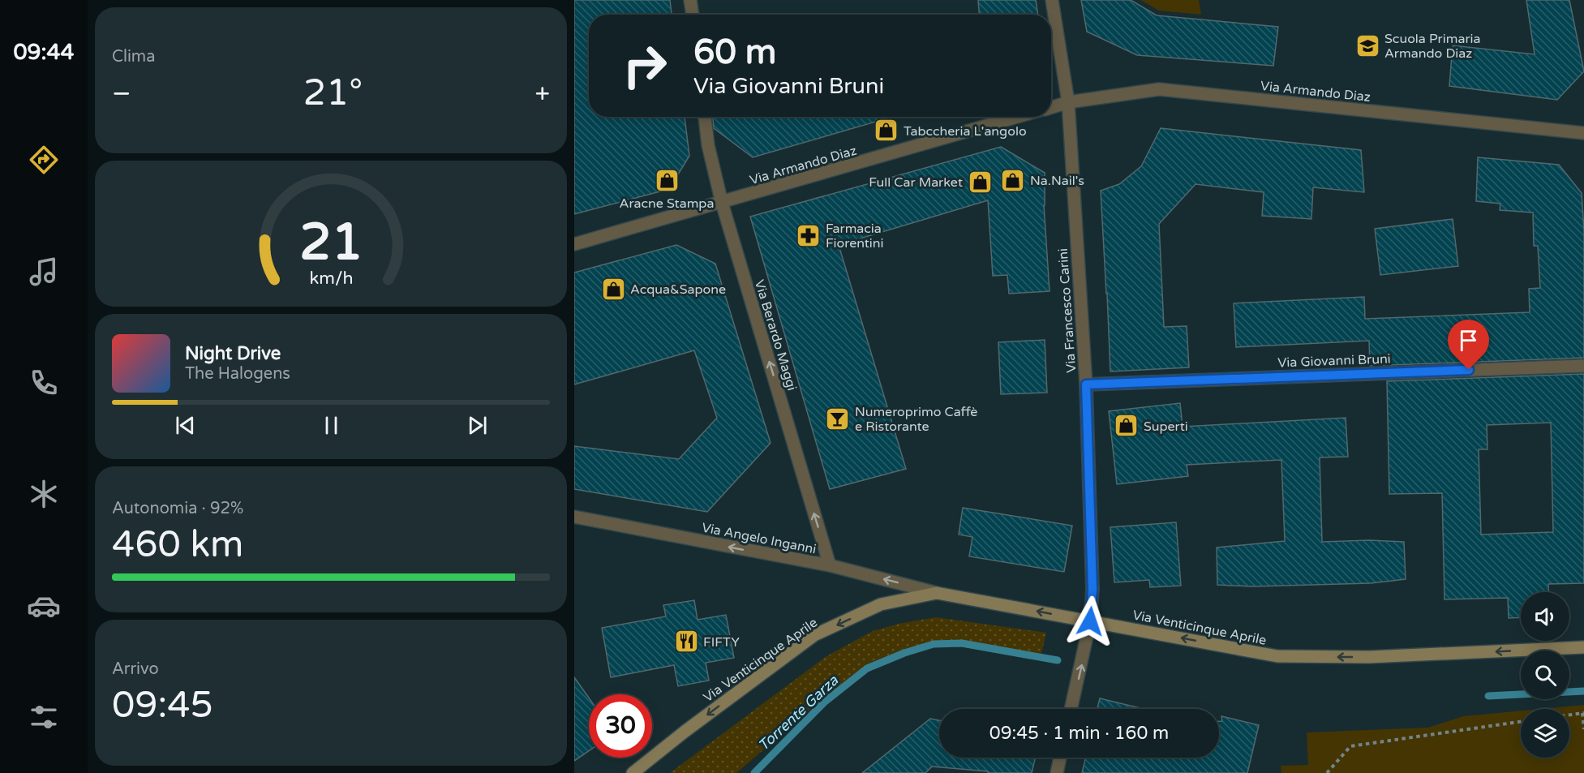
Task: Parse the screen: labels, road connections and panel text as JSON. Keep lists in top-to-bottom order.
{
  "streets": {
    "main road": ["Via Venticinque Aprile"],
    "street": [
      "Via Armando Diaz",
      "Via Francesco Carini",
      "Via Berardo Maggi",
      "Via Giovanni Bruni",
      "Via Angelo Inganni"
    ]
  },
  "crossings": [
    ["Via Armando Diaz", "Via Francesco Carini"],
    ["Via Armando Diaz", "Via Berardo Maggi"],
    ["Via Francesco Carini", "Via Giovanni Bruni"],
    ["Via Francesco Carini", "Via Venticinque Aprile"],
    ["Via Berardo Maggi", "Via Angelo Inganni"],
    ["Via Angelo Inganni", "Via Venticinque Aprile"]
  ],
  "one_way": ["Via Berardo Maggi", "Via Angelo Inganni", "Via Venticinque Aprile"],
  "water": ["Torrente Garza"],
  "places": {
    "school or university": ["Scuola Primaria Armando Diaz"],
    "shop": [
      "Tabccheria L'angolo",
      "Aracne Stampa",
      "Na.Nail's",
      "Full Car Market",
      "Acqua&Sapone",
      "Superti"
    ],
    "pharmacy": ["Farmacia Fiorentini"],
    "bar": ["Numeroprimo Caffè e Ristorante"],
    "restaurant": ["FIFTY"]
  },
  "page": {
    "tabs": "09:44",
    "tile": [
      "Clima",
      ["Autonomia · 92%", "460 km"],
      ["Arrivo", "09:45"]
    ],
    "turn": ["60 m", "Via Giovanni Bruni"],
    "heat": ["−", "21°", "+"],
    "song": ["Night Drive", "The Halogens"],
    "limit": "30",
    "trip": "09:45 · 1 min · 160 m",
    "gauge": ["21", "km/h"]
  }
}
